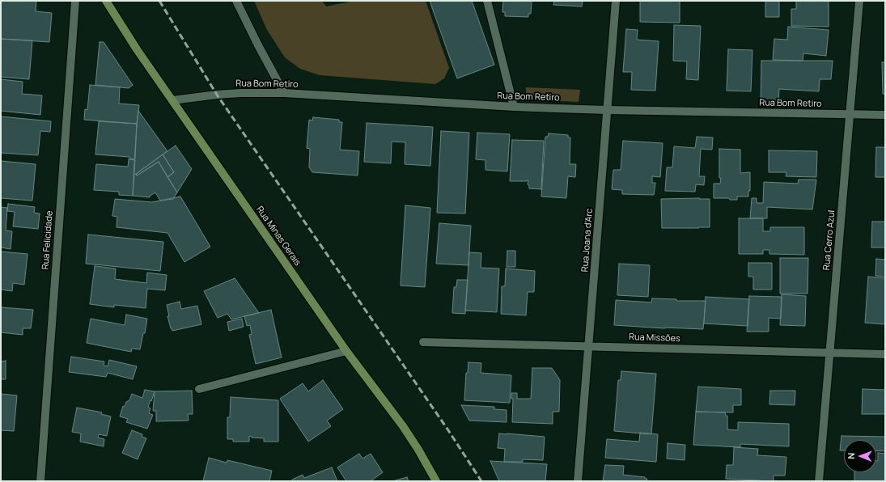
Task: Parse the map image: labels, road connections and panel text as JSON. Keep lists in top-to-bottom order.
{
  "streets": {
    "main road": ["Rua Minas Gerais"],
    "street": [
      "Rua Bom Retiro",
      "Rua Felicidade",
      "Rua Joana d'Arc",
      "Rua Cerro Azul",
      "Rua Missões"
    ]
  },
  "crossings": [
    ["Rua Bom Retiro", "Rua Minas Gerais"],
    ["Rua Bom Retiro", "Rua Joana d'Arc"],
    ["Rua Bom Retiro", "Rua Cerro Azul"],
    ["Rua Joana d'Arc", "Rua Missões"],
    ["Rua Cerro Azul", "Rua Missões"]
  ],
  "north": "left"
}
